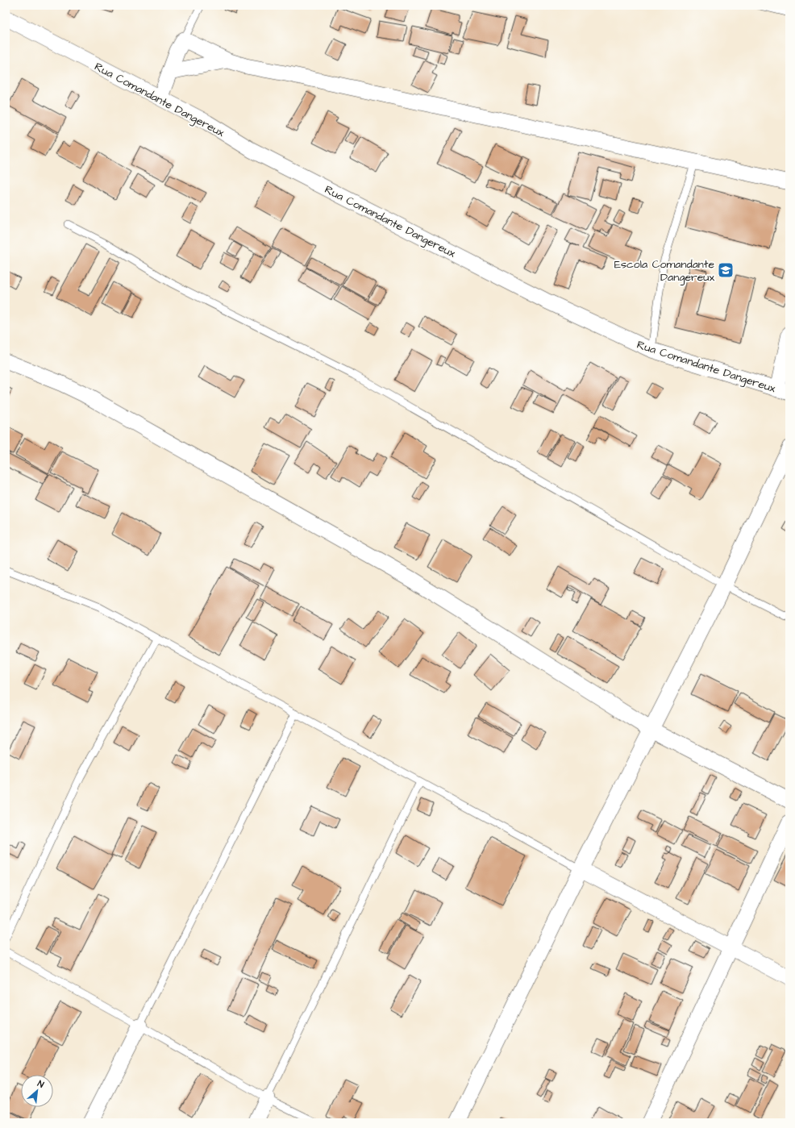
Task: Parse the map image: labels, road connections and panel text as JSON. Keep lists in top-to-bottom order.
{
  "streets": {
    "street": ["Rua Comandante Dangereux"]
  },
  "places": {
    "school or university": ["Escola Comandante Dangereux"]
  },
  "north": "top right"
}
